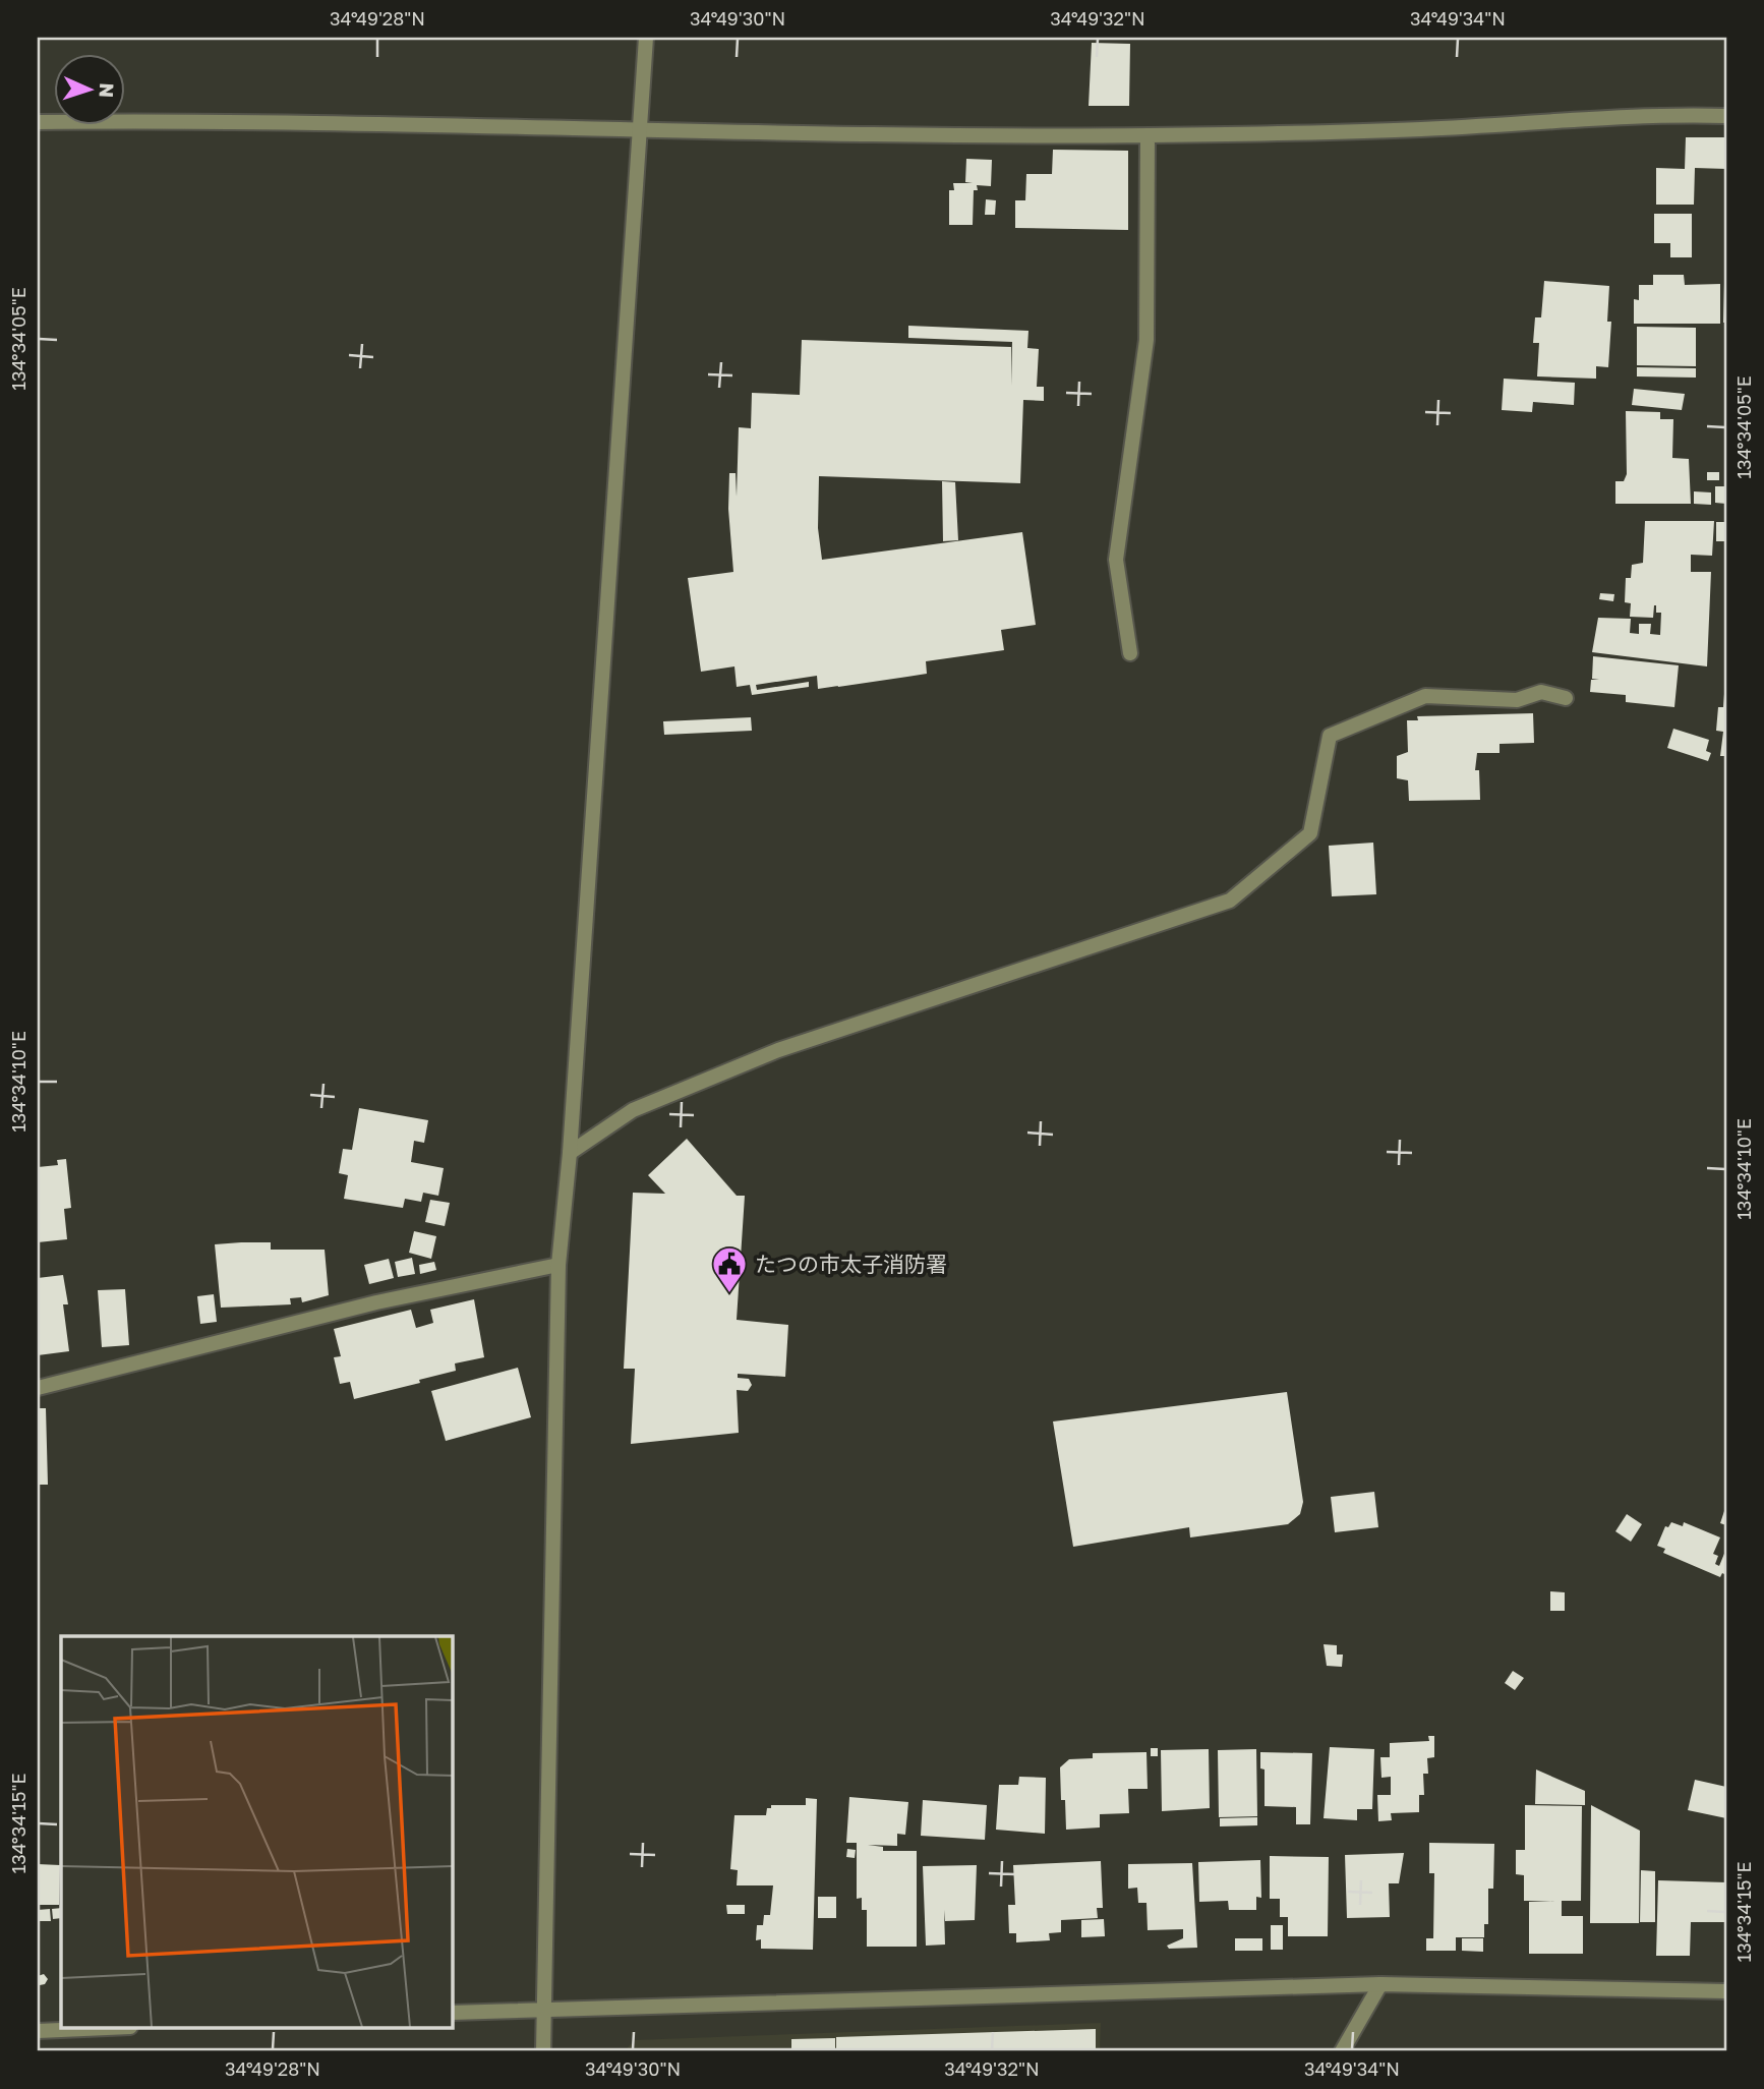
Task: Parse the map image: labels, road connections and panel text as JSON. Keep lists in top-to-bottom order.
{
  "places": {
    "public building": ["たつの市太子消防署"]
  },
  "north": "right",
  "coordinates": [
    "34°49'28\"N",
    "34°49'30\"N",
    "34°49'32\"N",
    "34°49'34\"N",
    "134°34'05\"E",
    "134°34'10\"E",
    "134°34'15\"E"
  ]
}
